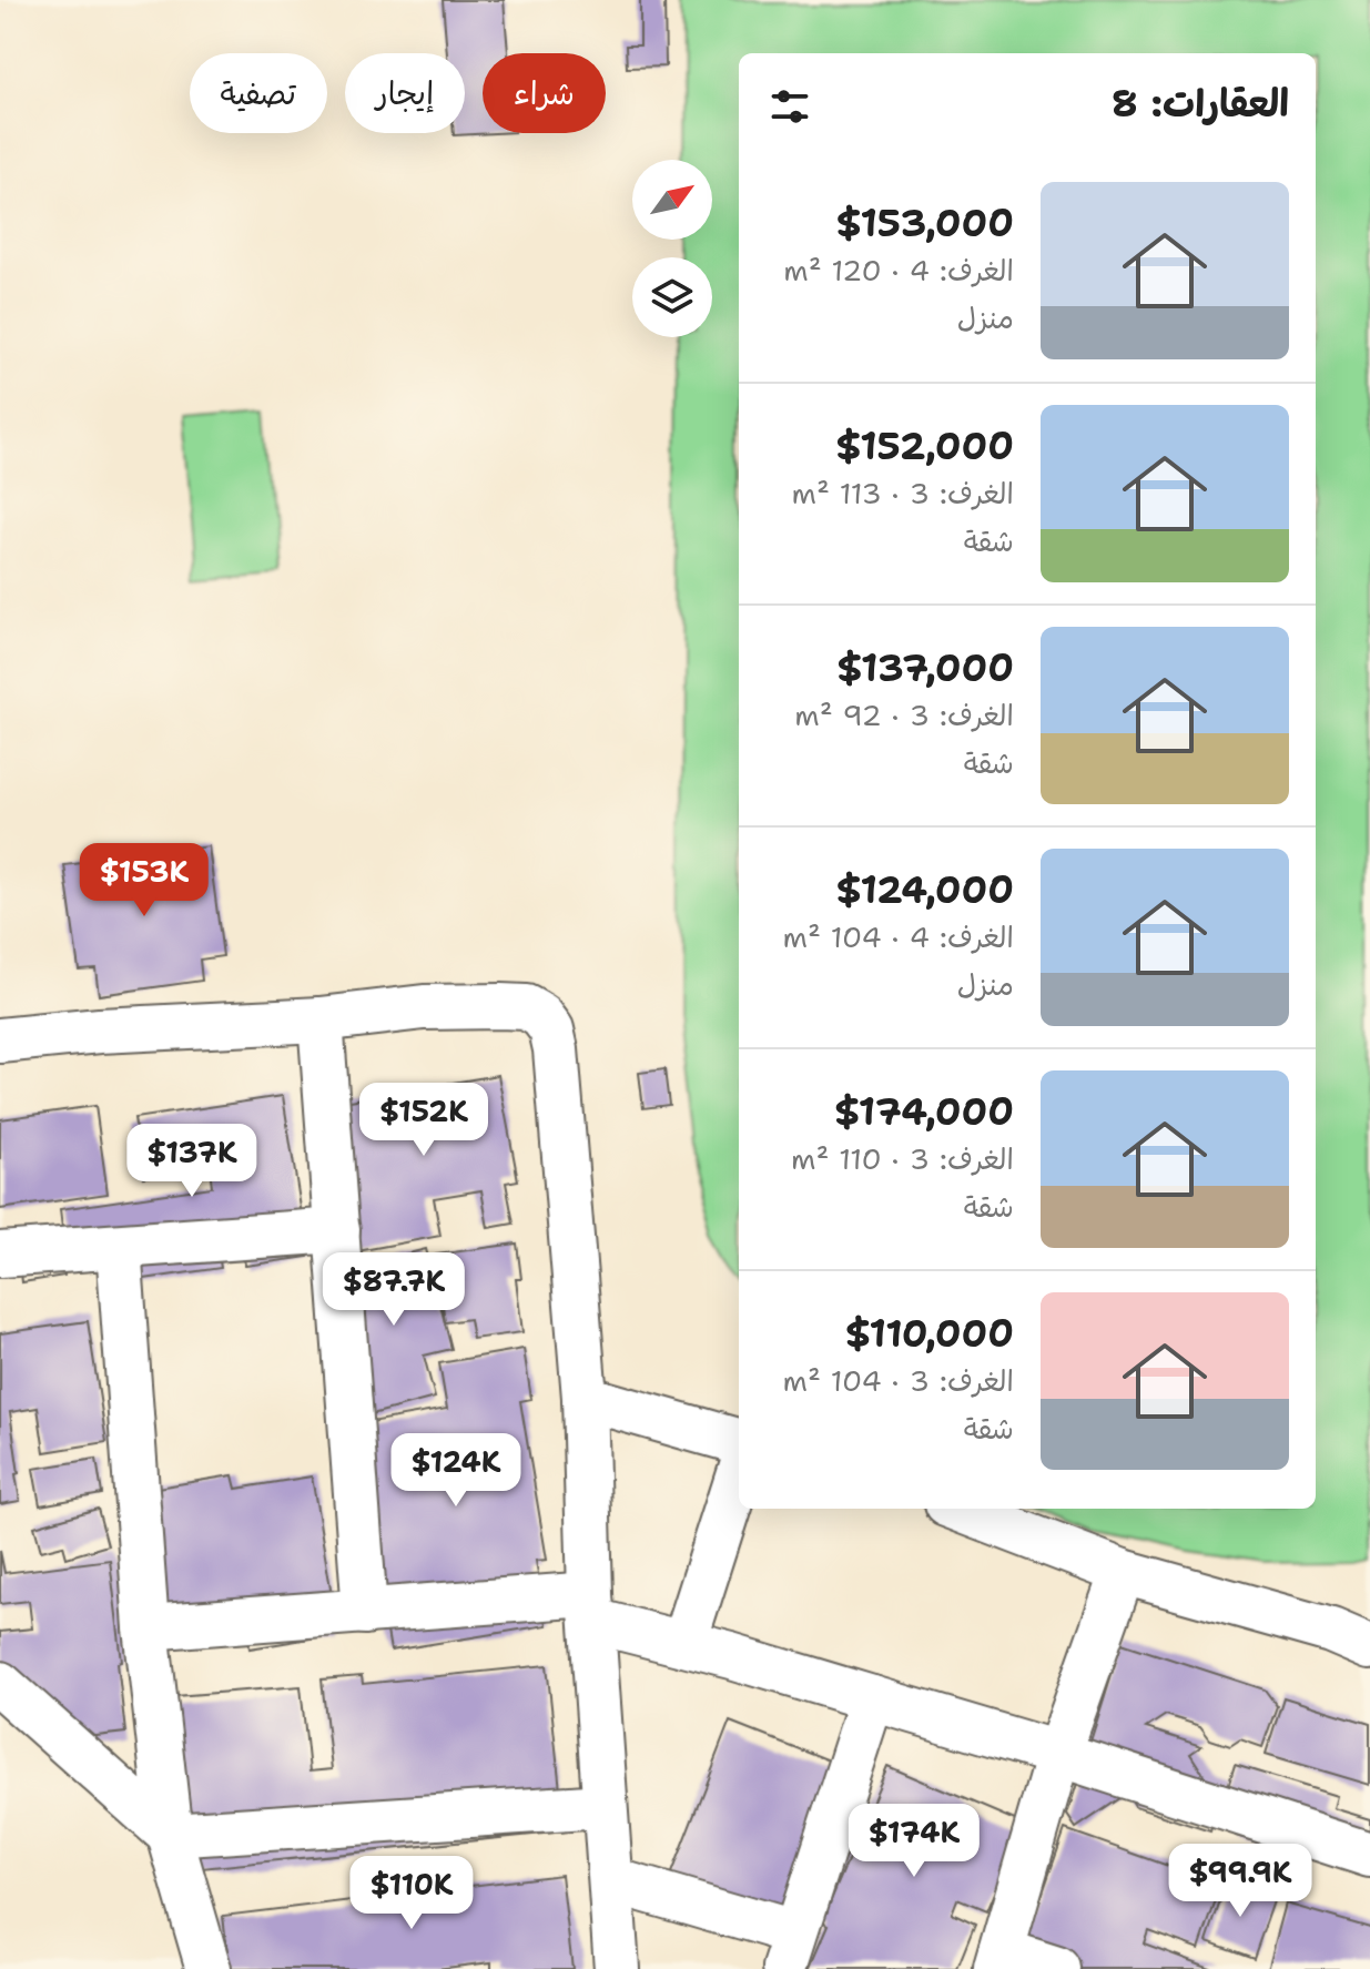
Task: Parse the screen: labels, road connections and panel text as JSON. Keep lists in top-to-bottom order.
{
  "north": "top right",
  "page": {
    "chip": ["شراء", "إيجار", "تصفية"],
    "heading": "العقارات: 8",
    "list": [
      {
        "name": "$153,000",
        "note": "الغرف: 4 · 120 m² · منزل"
      },
      {
        "name": "$152,000",
        "note": "الغرف: 3 · 113 m² · شقة"
      },
      {
        "name": "$137,000",
        "note": "الغرف: 3 · 92 m² · شقة"
      },
      {
        "name": "$124,000",
        "note": "الغرف: 4 · 104 m² · منزل"
      },
      {
        "name": "$174,000",
        "note": "الغرف: 3 · 110 m² · شقة"
      },
      {
        "name": "$110,000",
        "note": "الغرف: 3 · 104 m² · شقة"
      }
    ],
    "price": [
      "$153K",
      "$152K",
      "$137K",
      "$87.7K",
      "$124K",
      "$174K",
      "$99.9K",
      "$110K"
    ]
  }
}
